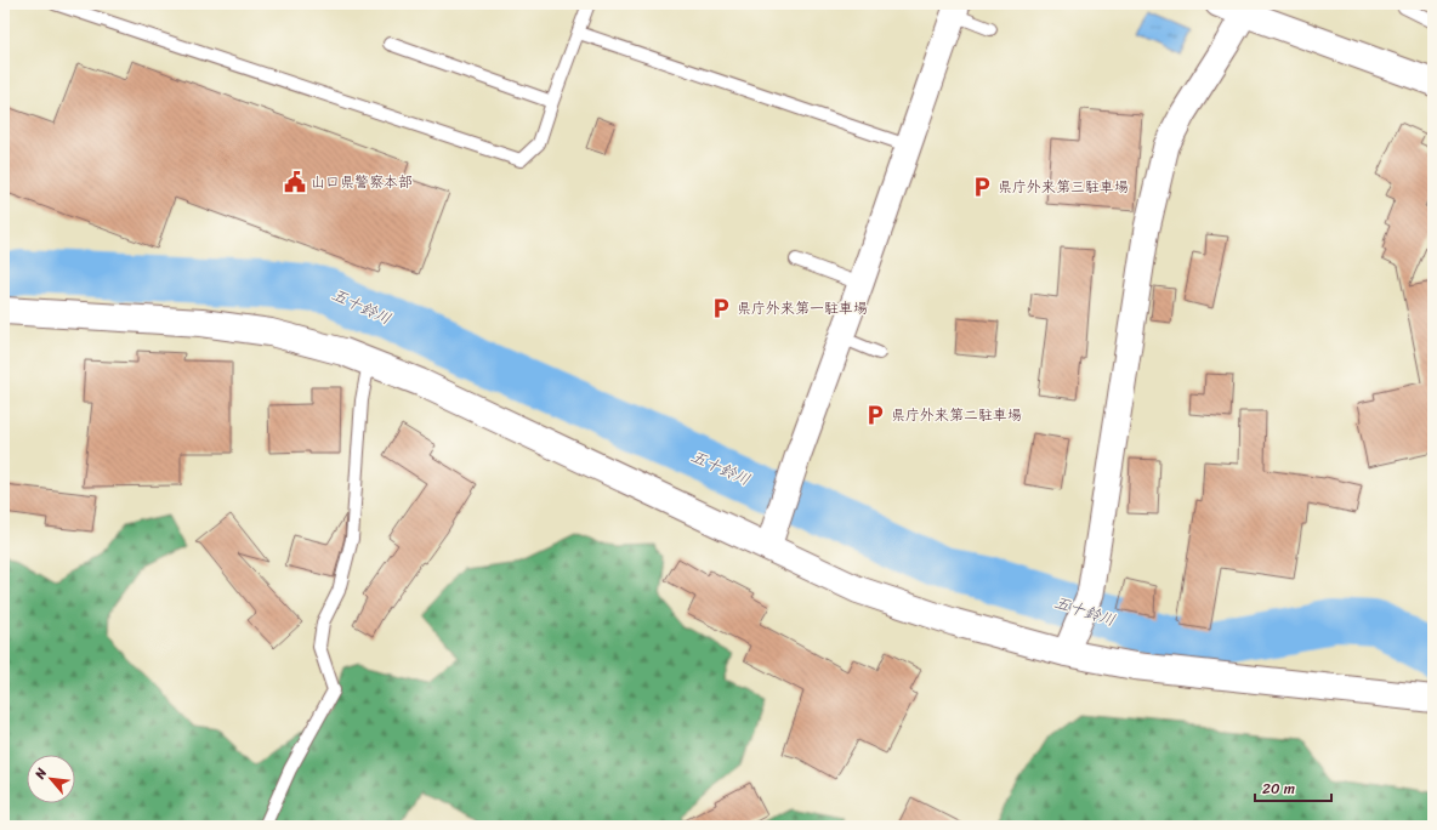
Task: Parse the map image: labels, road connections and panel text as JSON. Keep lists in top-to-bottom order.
{
  "water": ["五十鈴川"],
  "places": {
    "public building": ["山口県警察本部"],
    "parking": ["県庁外来第三駐車場", "県庁外来第一駐車場", "県庁外来第二駐車場"]
  },
  "scale_bar": "20 m",
  "north": "top left"
}
